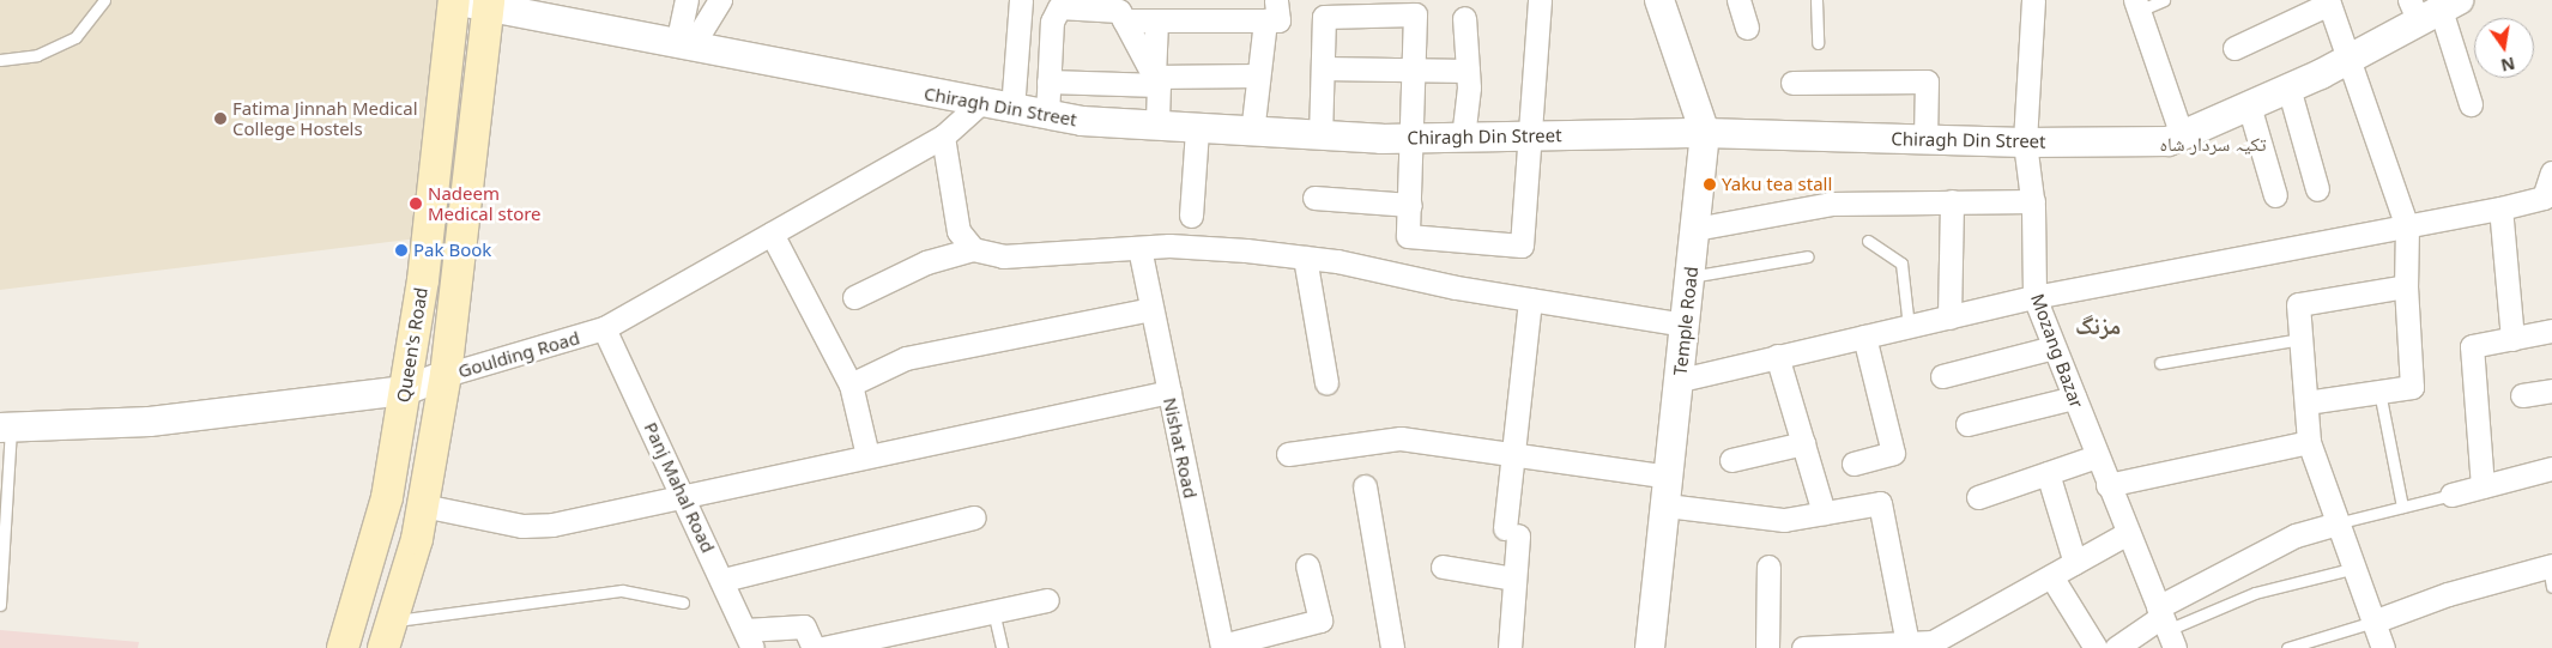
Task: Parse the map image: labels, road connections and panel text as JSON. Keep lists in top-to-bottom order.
{
  "streets": {
    "main road": ["Queen's Road"],
    "street": [
      "Chiragh Din Street",
      "Temple Road",
      "Mozang Bazar",
      "Goulding Road",
      "Nishat Road",
      "Panj Mahal Road"
    ]
  },
  "crossings": [
    ["Chiragh Din Street", "Temple Road"],
    ["Chiragh Din Street", "Queen's Road"],
    ["Chiragh Din Street", "Mozang Bazar"],
    ["Chiragh Din Street", "Goulding Road"],
    ["Queen's Road", "Goulding Road"],
    ["Goulding Road", "Panj Mahal Road"]
  ],
  "districts": ["تکیہ سردار شاہ", "مزنگ"],
  "places": [
    "Fatima Jinnah Medical College Hostels",
    "Yaku tea stall",
    "Nadeem Medical store",
    "Pak Book"
  ],
  "north": "bottom"
}
